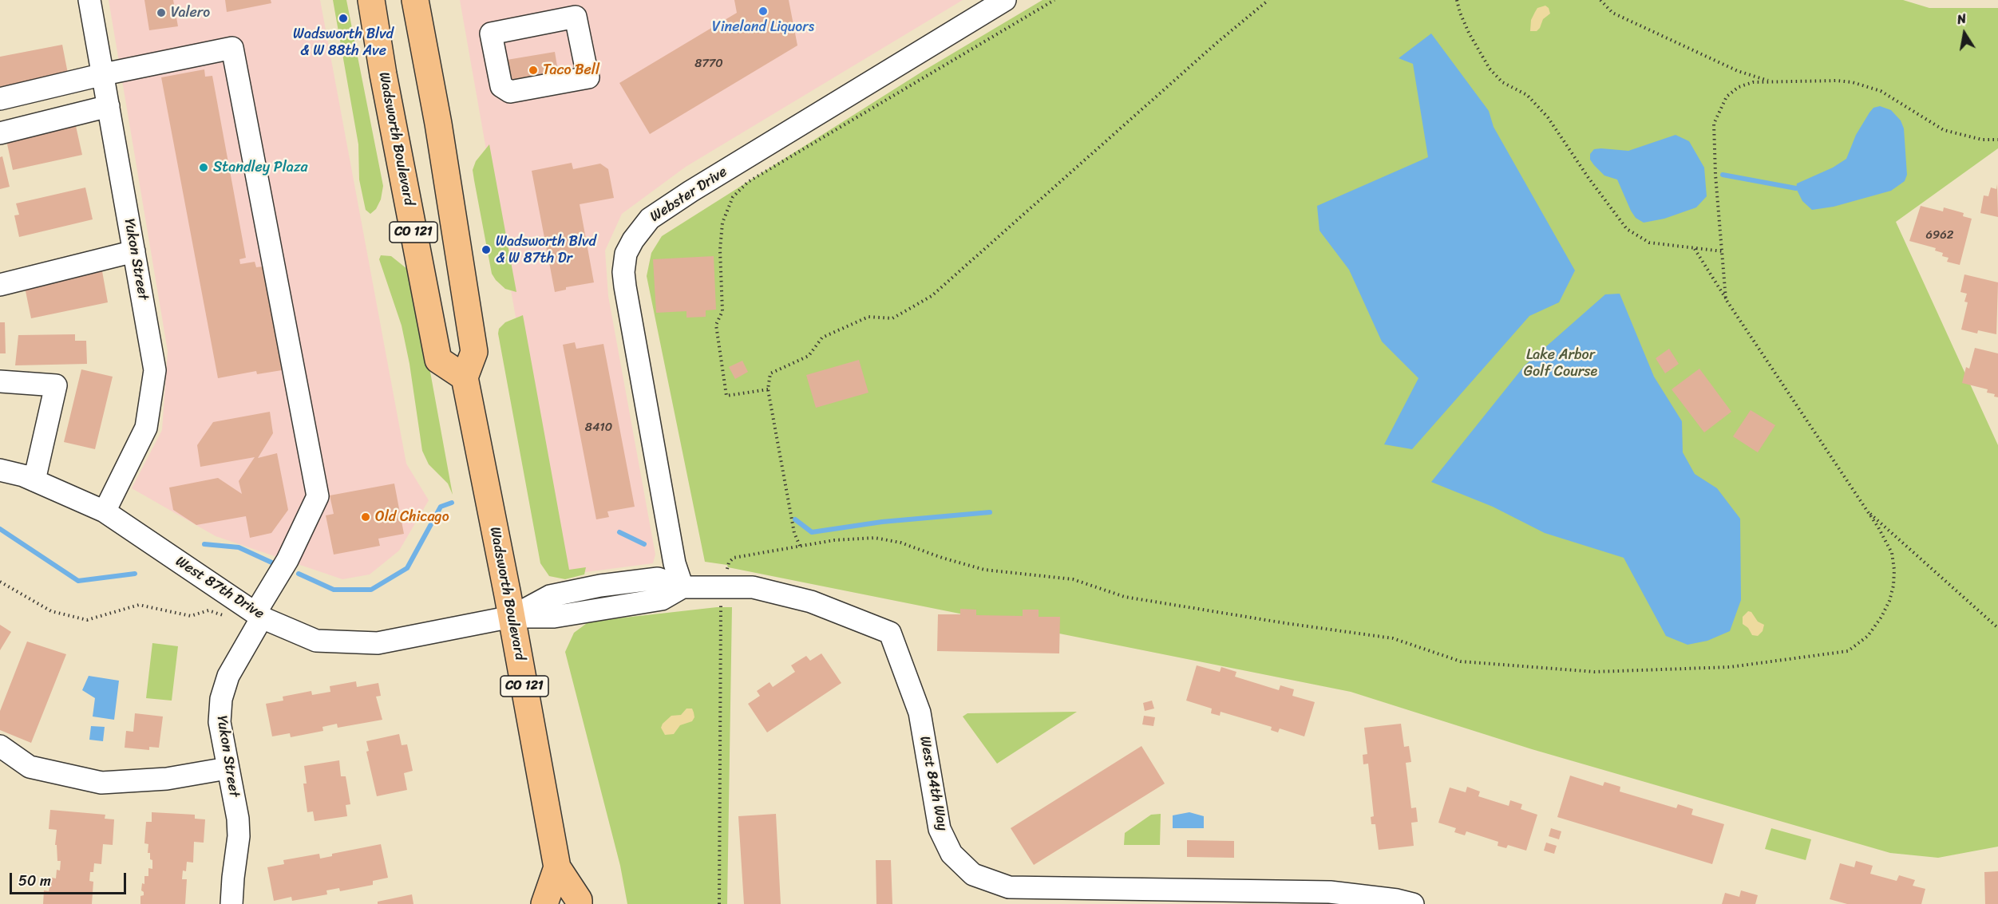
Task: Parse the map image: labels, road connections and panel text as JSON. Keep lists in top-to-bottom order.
{
  "streets": {
    "main road": ["Wadsworth Boulevard", "CO 121"],
    "street": [
      "Webster Drive",
      "Yukon Street",
      "West 87th Drive",
      "West 84th Way"
    ]
  },
  "crossings": [
    ["Wadsworth Boulevard", "CO 121"],
    ["Wadsworth Boulevard", "West 87th Drive"],
    ["Wadsworth Boulevard", "West 84th Way"],
    ["Webster Drive", "West 84th Way"],
    ["Yukon Street", "West 87th Drive"],
    ["West 87th Drive", "West 84th Way"]
  ],
  "parks": ["Lake Arbor Golf Course"],
  "places": [
    "Vineland Liquors",
    "Valero",
    "Wadsworth Blvd & W 88th Ave",
    "Taco Bell",
    "Standley Plaza",
    "Wadsworth Blvd & W 87th Dr",
    "Old Chicago"
  ],
  "house_numbers": ["8770", "6962", "8410"],
  "scale_bar": "50 m",
  "north": "top"
}
